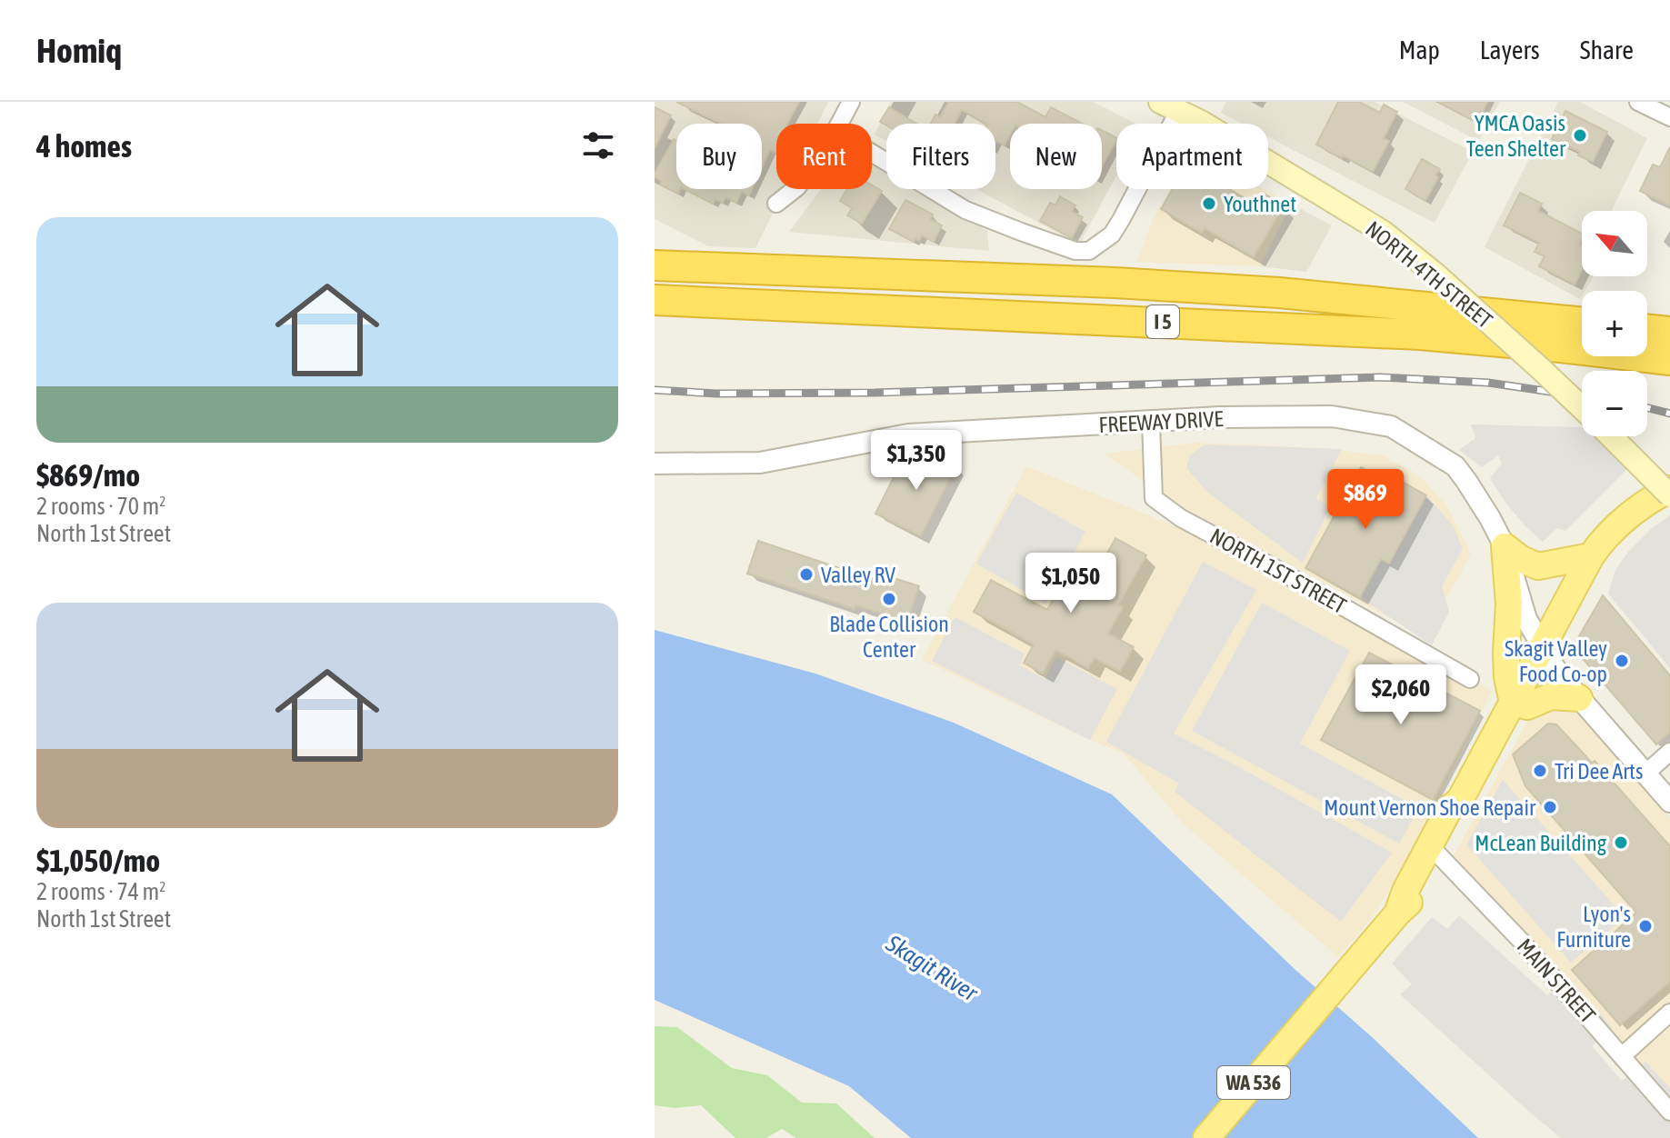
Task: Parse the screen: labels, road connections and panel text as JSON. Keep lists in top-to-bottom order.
{
  "streets": {
    "highway": ["I 5"],
    "main road": ["NORTH 4TH STREET", "WA 536"],
    "street": ["FREEWAY DRIVE", "NORTH 1ST STREET", "MAIN STREET"]
  },
  "crossings": [
    ["FREEWAY DRIVE", "NORTH 1ST STREET"],
    ["FREEWAY DRIVE", "WA 536"],
    ["MAIN STREET", "WA 536"]
  ],
  "water": ["Skagit River"],
  "places": [
    "YMCA Oasis Teen Shelter",
    "Youthnet",
    "Valley RV",
    "Blade Collision Center",
    "Skagit Valley Food Co-op",
    "Tri Dee Arts",
    "Mount Vernon Shoe Repair",
    "McLean Building",
    "Lyon's Furniture"
  ],
  "north": "top left",
  "page": {
    "header": "Homiq",
    "nav": ["Map", "Layers", "Share"],
    "heading": "4 homes",
    "chip": [
      "Buy",
      "Rent",
      "Filters",
      "New",
      "Apartment"
    ],
    "list": [
      {
        "name": "$869/mo",
        "note": "2 rooms · 70 m² · North 1st Street"
      },
      {
        "name": "$1,050/mo",
        "note": "2 rooms · 74 m² · North 1st Street"
      }
    ],
    "map_buttons": ["+", "−"],
    "price": [
      "$1,350",
      "$869",
      "$1,050",
      "$2,060"
    ]
  }
}
